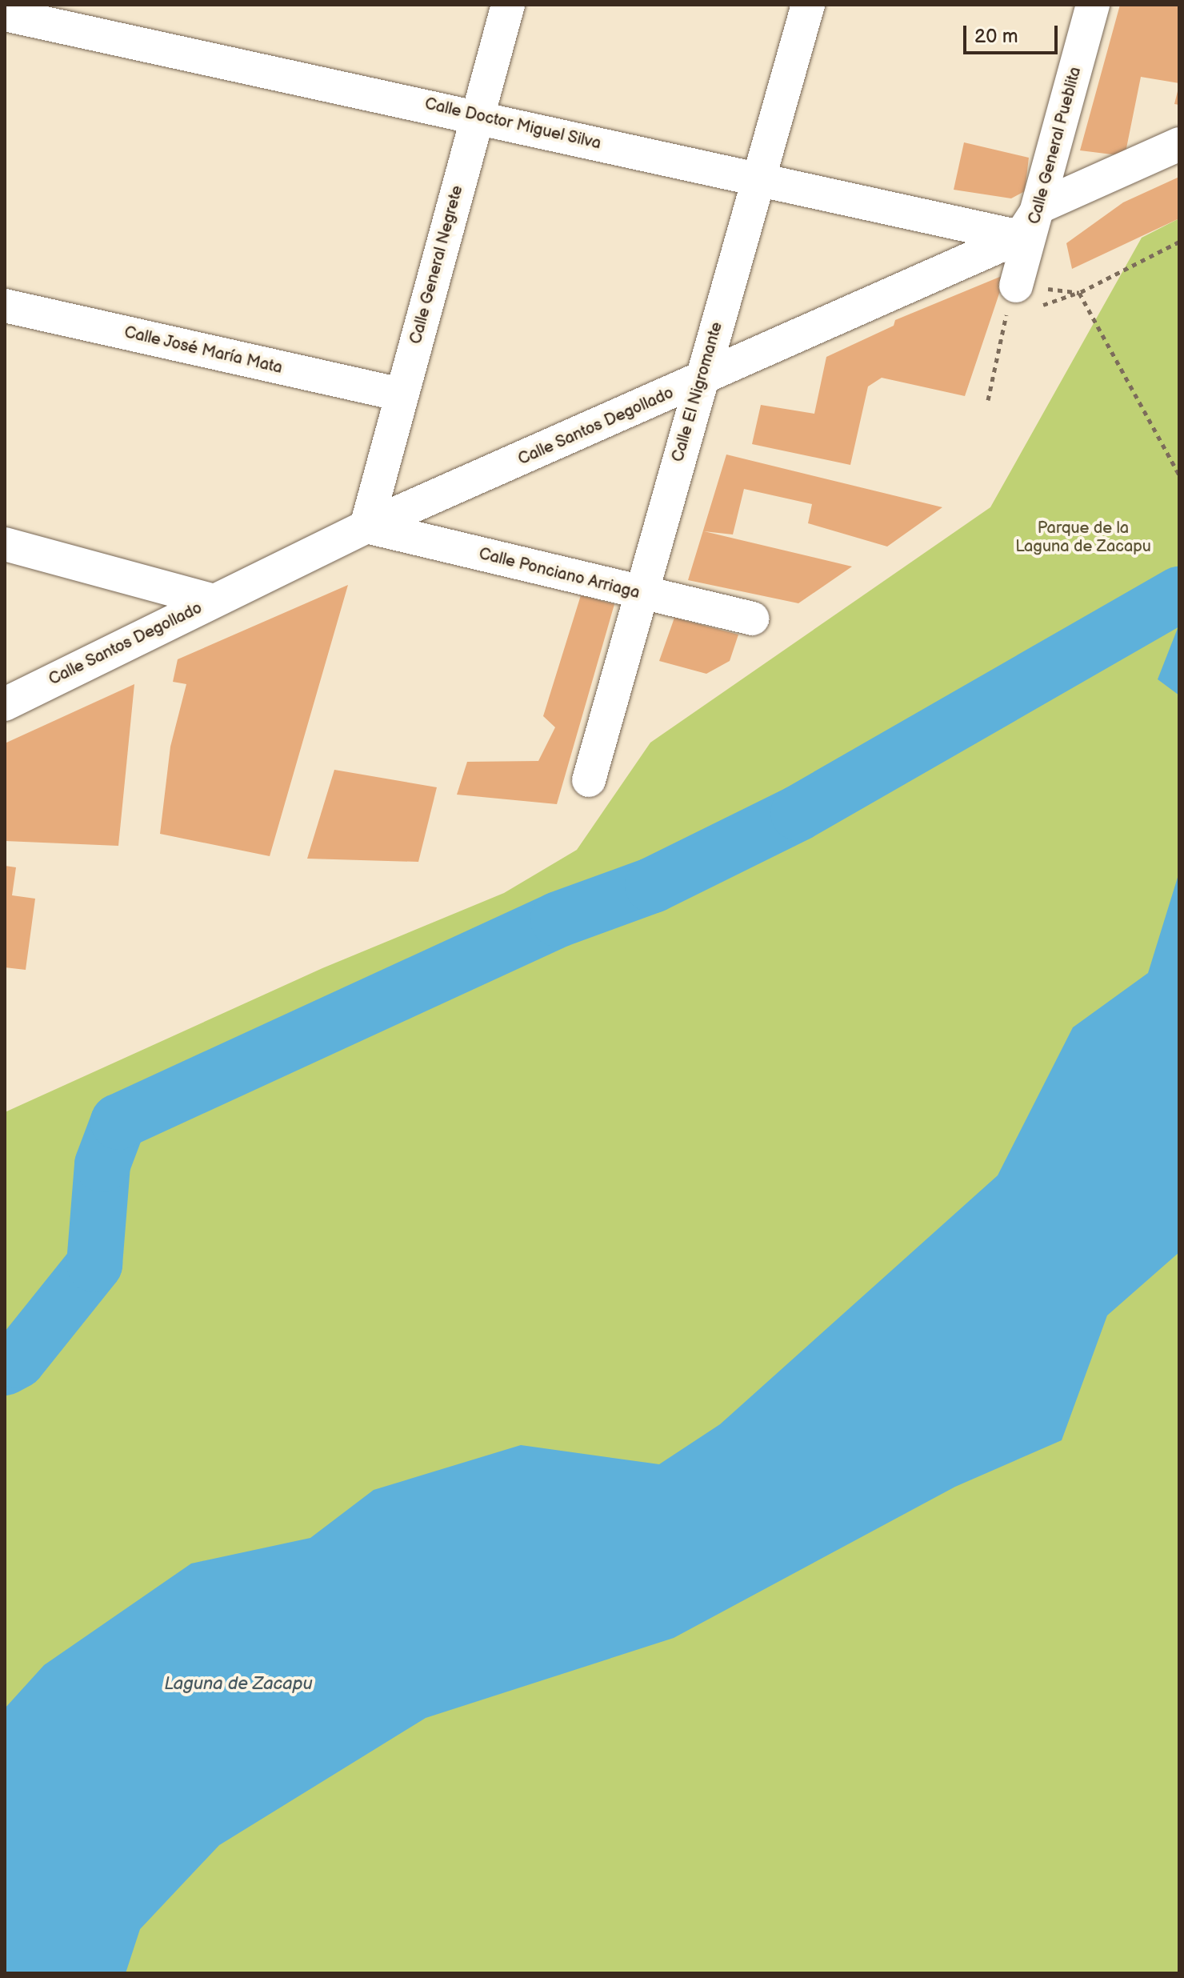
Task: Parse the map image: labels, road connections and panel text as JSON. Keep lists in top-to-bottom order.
{
  "streets": {
    "street": [
      "Calle Doctor Miguel Silva",
      "Calle General Pueblita",
      "Calle General Negrete",
      "Calle José María Mata",
      "Calle El Nigromante",
      "Calle Santos Degollado",
      "Calle Ponciano Arriaga"
    ]
  },
  "crossings": [
    ["Calle Doctor Miguel Silva", "Calle General Negrete"],
    ["Calle Doctor Miguel Silva", "Calle El Nigromante"],
    ["Calle Doctor Miguel Silva", "Calle Santos Degollado"],
    ["Calle General Negrete", "Calle José María Mata"],
    ["Calle General Negrete", "Calle Santos Degollado"],
    ["Calle General Negrete", "Calle Ponciano Arriaga"],
    ["Calle El Nigromante", "Calle Santos Degollado"],
    ["Calle El Nigromante", "Calle Ponciano Arriaga"],
    ["Calle Santos Degollado", "Calle Ponciano Arriaga"]
  ],
  "water": ["Laguna de Zacapu"],
  "parks": ["Parque de la Laguna de Zacapu"],
  "scale_bar": "20 m"
}
